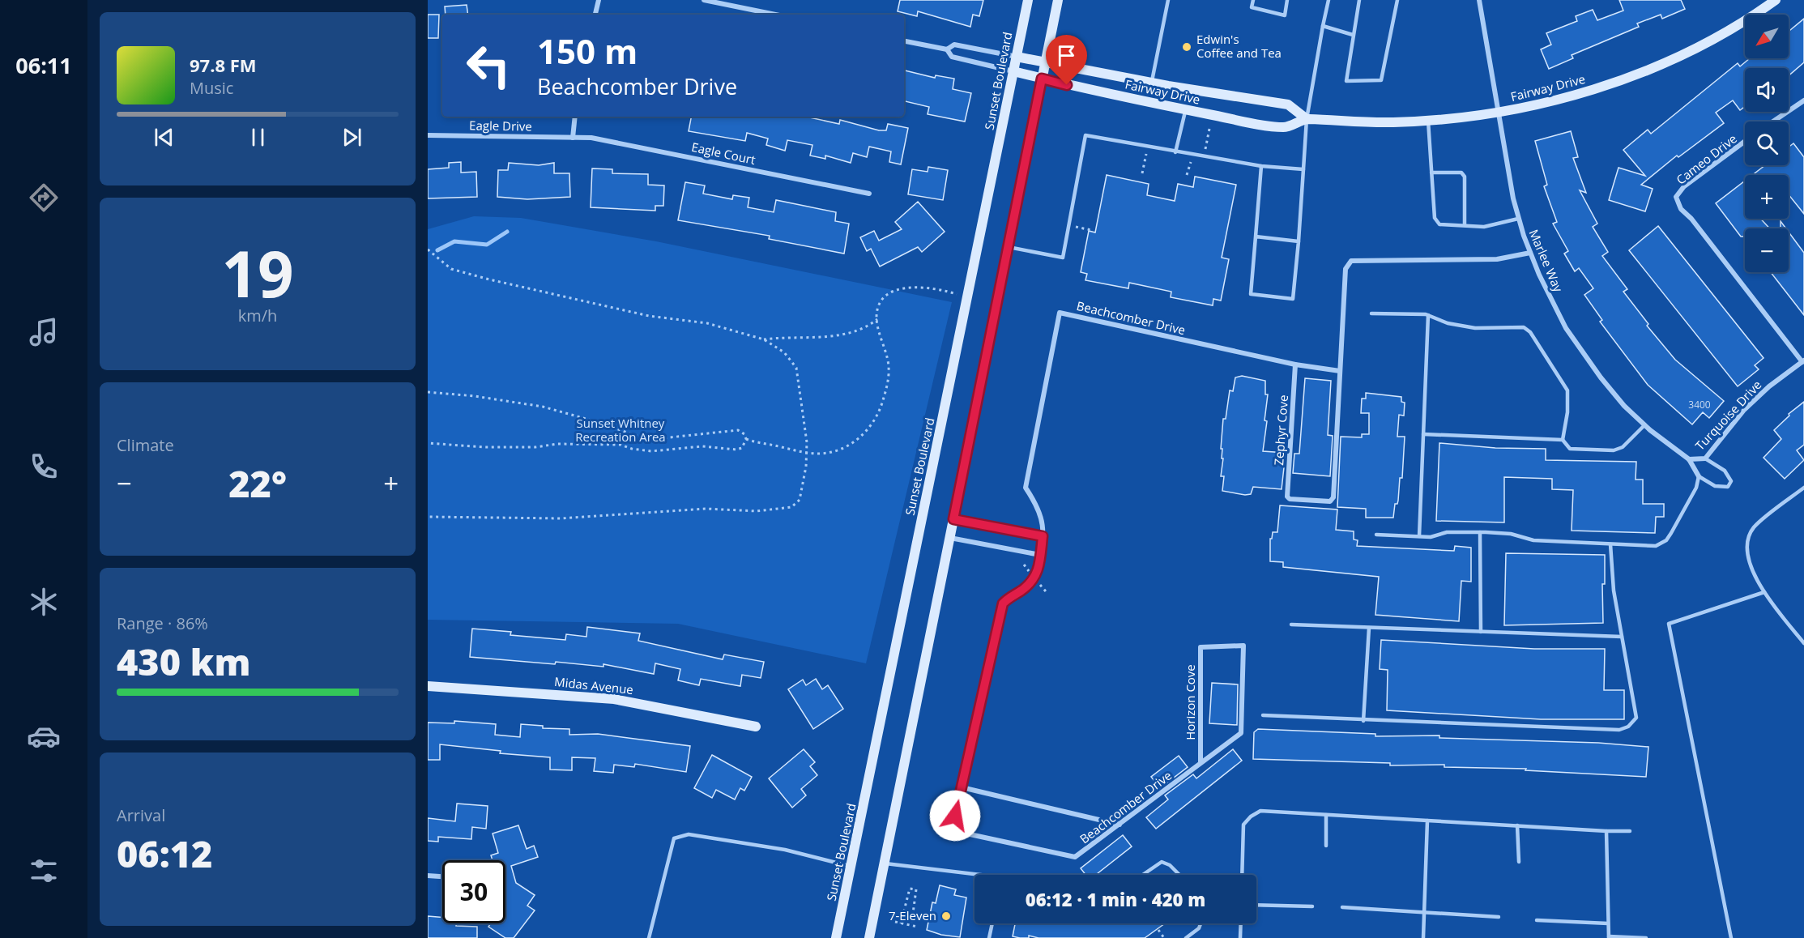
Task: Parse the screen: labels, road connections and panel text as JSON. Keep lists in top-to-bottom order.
{
  "streets": {
    "main road": ["Sunset Boulevard", "Fairway Drive", "Midas Avenue"],
    "street": [
      "Eagle Drive",
      "Eagle Court",
      "Cameo Drive",
      "Marlee Way",
      "Beachcomber Drive",
      "Turquoise Drive",
      "Zephyr Cove",
      "Horizon Cove"
    ]
  },
  "crossings": [
    ["Sunset Boulevard", "Fairway Drive"],
    ["Fairway Drive", "Marlee Way"],
    ["Eagle Drive", "Eagle Court"],
    ["Cameo Drive", "Turquoise Drive"],
    ["Marlee Way", "Turquoise Drive"],
    ["Beachcomber Drive", "Zephyr Cove"],
    ["Beachcomber Drive", "Horizon Cove"]
  ],
  "parks": ["Sunset Whitney Recreation Area"],
  "places": ["Edwin's Coffee and Tea", "7-Eleven"],
  "house_numbers": ["3400"],
  "north": "bottom left",
  "page": {
    "tabs": "06:11",
    "map_buttons": ["+", "−"],
    "turn": ["150 m", "Beachcomber Drive"],
    "song": ["97.8 FM", "Music"],
    "tile": [
      ["19", "km/h"],
      "Climate",
      ["Range · 86%", "430 km"],
      ["Arrival", "06:12"]
    ],
    "heat": ["−", "22°", "+"],
    "limit": "30",
    "trip": "06:12 · 1 min · 420 m"
  }
}
